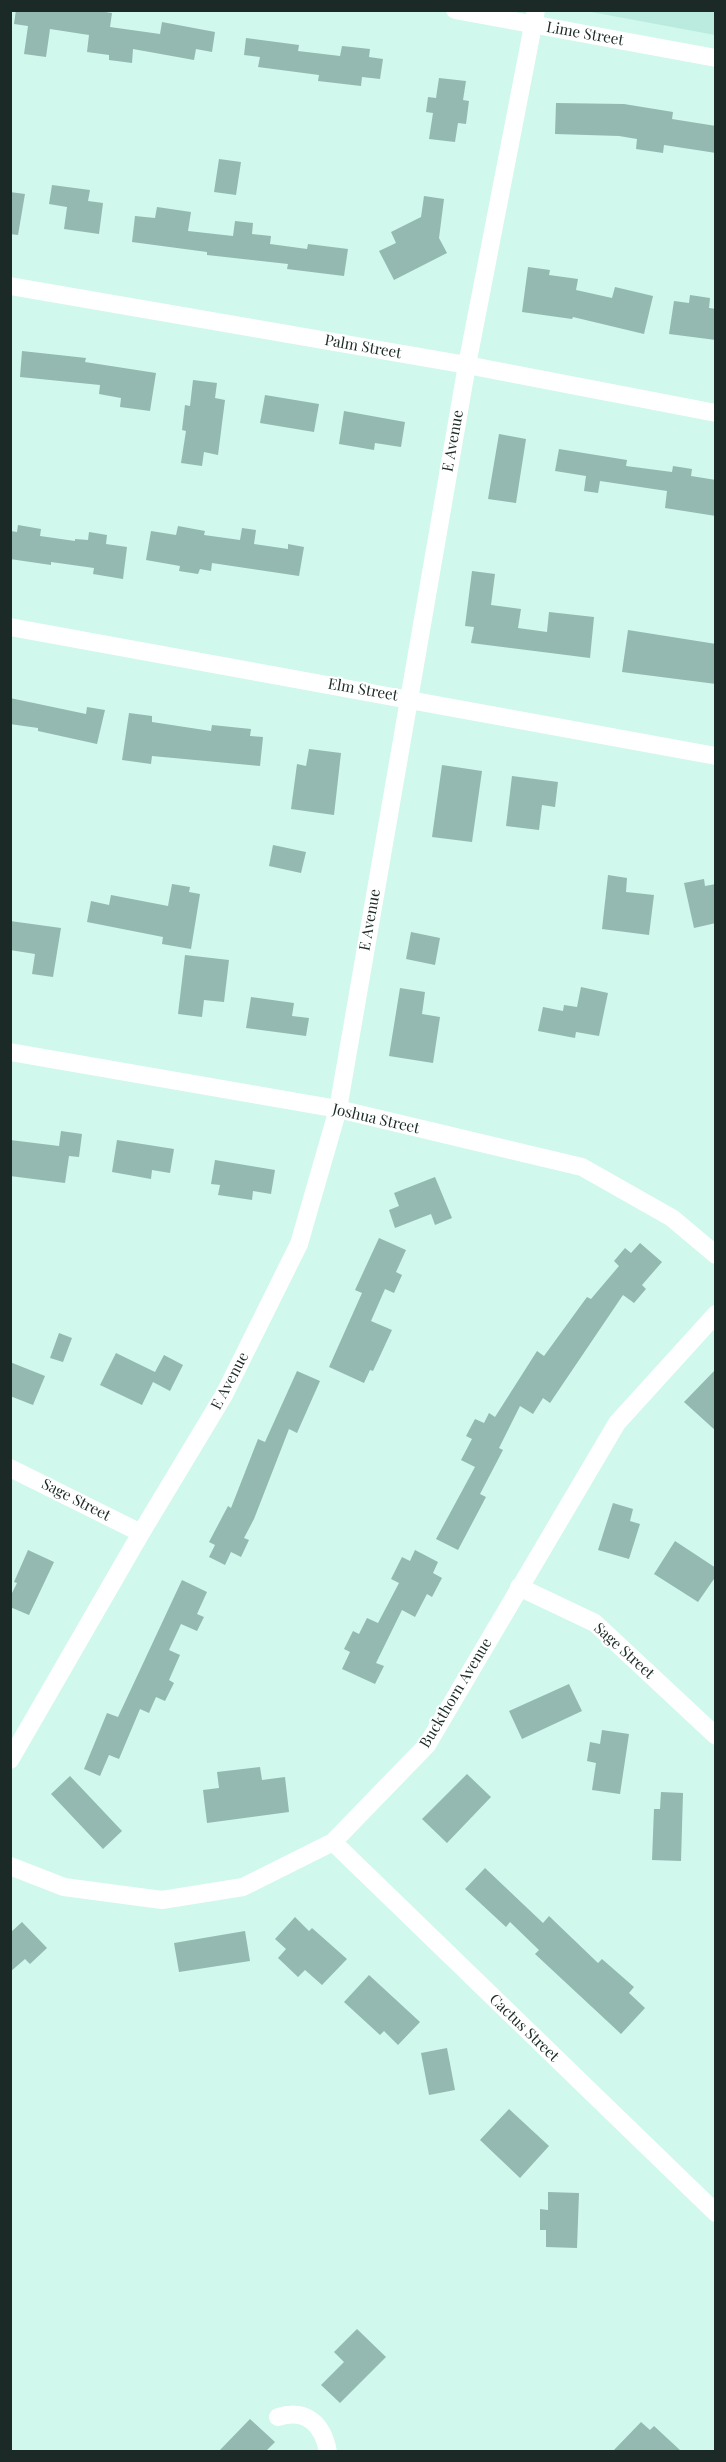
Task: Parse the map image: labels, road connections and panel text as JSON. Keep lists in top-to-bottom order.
{
  "streets": {
    "street": [
      "Lime Street",
      "Palm Street",
      "E Avenue",
      "Elm Street",
      "Joshua Street",
      "Sage Street",
      "Buckthorn Avenue",
      "Cactus Street"
    ]
  },
  "crossings": [
    ["Lime Street", "E Avenue"],
    ["Palm Street", "E Avenue"],
    ["E Avenue", "Elm Street"],
    ["E Avenue", "Joshua Street"],
    ["E Avenue", "Sage Street"],
    ["Sage Street", "Buckthorn Avenue"],
    ["Buckthorn Avenue", "Cactus Street"]
  ]
}
